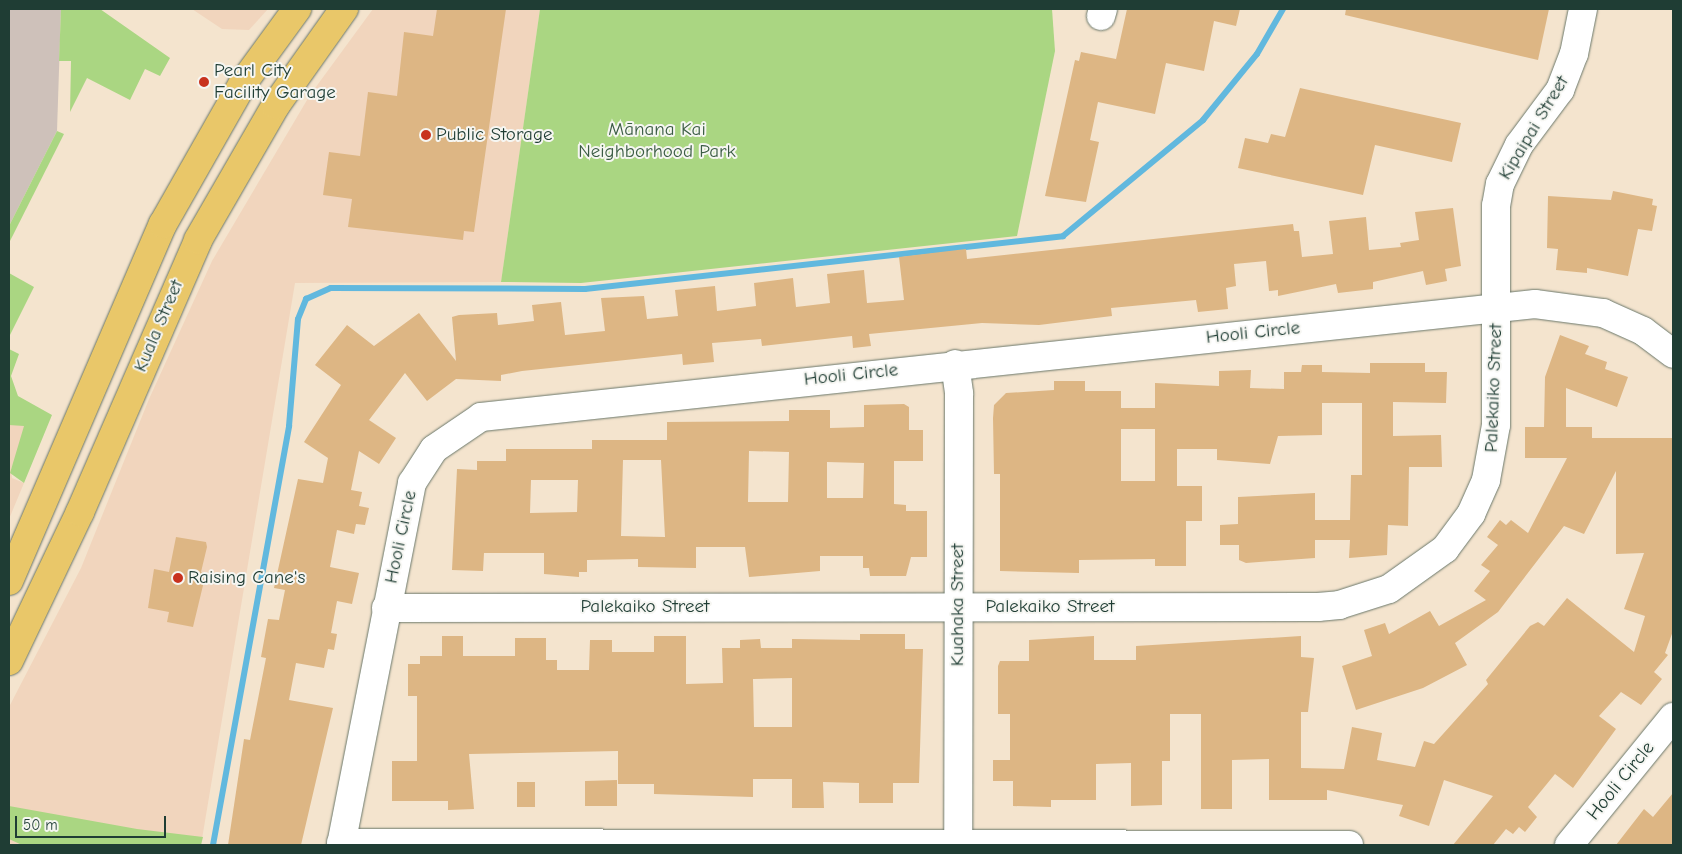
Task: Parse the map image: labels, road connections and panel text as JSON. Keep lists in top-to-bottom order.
{
  "streets": {
    "main road": ["Kuala Street"],
    "street": [
      "Kipaipai Street",
      "Hooli Circle",
      "Palekaiko Street",
      "Kuahaka Street"
    ]
  },
  "crossings": [
    ["Kipaipai Street", "Hooli Circle"],
    ["Kipaipai Street", "Palekaiko Street"],
    ["Hooli Circle", "Palekaiko Street"],
    ["Hooli Circle", "Kuahaka Street"],
    ["Palekaiko Street", "Kuahaka Street"]
  ],
  "parks": ["Mānana Kai Neighborhood Park"],
  "places": ["Pearl City Facility Garage", "Public Storage", "Raising Cane's"],
  "scale_bar": "50 m"
}
